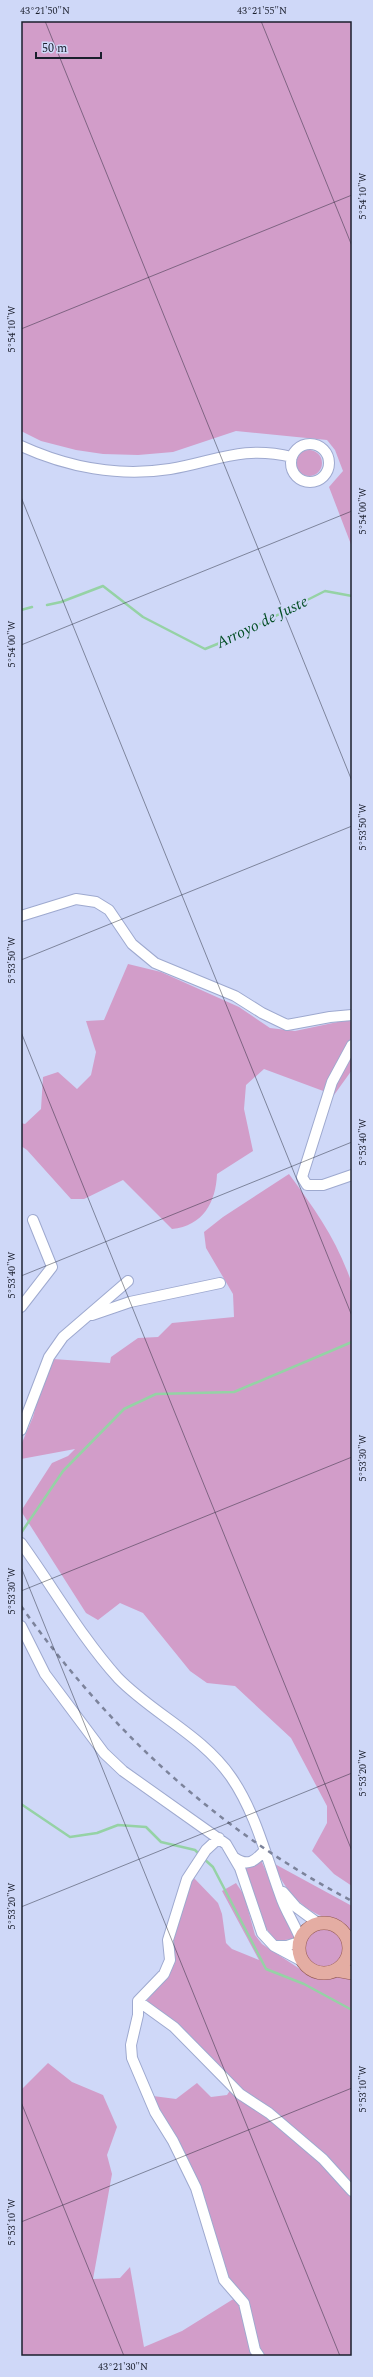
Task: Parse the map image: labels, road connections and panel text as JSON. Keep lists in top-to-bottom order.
{
  "water": ["Arroyo de Juste"],
  "scale_bar": "50 m",
  "coordinates": [
    "43°21'50\"N",
    "43°21'55\"N",
    "5°54'10\"W",
    "5°54'00\"W",
    "5°53'50\"W",
    "5°53'40\"W",
    "5°53'30\"W",
    "5°53'20\"W",
    "5°53'10\"W",
    "43°21'30\"N"
  ]
}
